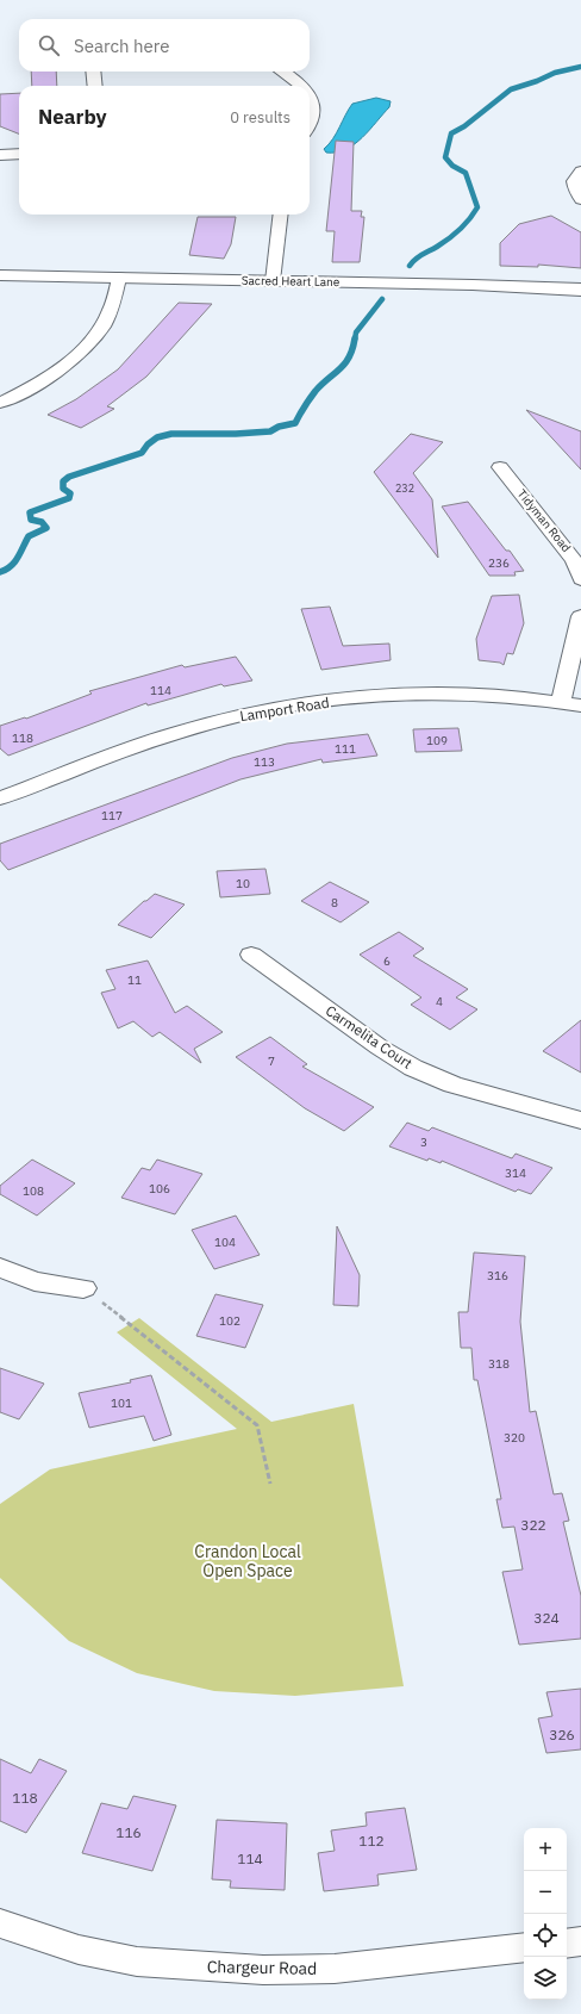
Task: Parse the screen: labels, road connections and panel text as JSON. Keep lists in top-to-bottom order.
{
  "streets": {
    "street": [
      "Sacred Heart Lane",
      "Tidyman Road",
      "Lamport Road",
      "Carmelita Court",
      "Chargeur Road"
    ]
  },
  "parks": ["Crandon Local Open Space"],
  "house_numbers": [
    "232",
    "236",
    "114",
    "118",
    "109",
    "111",
    "113",
    "117",
    "10",
    "8",
    "6",
    "11",
    "4",
    "7",
    "3",
    "314",
    "106",
    "108",
    "104",
    "316",
    "102",
    "318",
    "101",
    "320",
    "322",
    "324",
    "326",
    "118",
    "116",
    "112",
    "114"
  ],
  "page": {
    "search": "Search here",
    "heading": ["Nearby", "0 results"],
    "map_buttons": ["+", "−"]
  }
}
